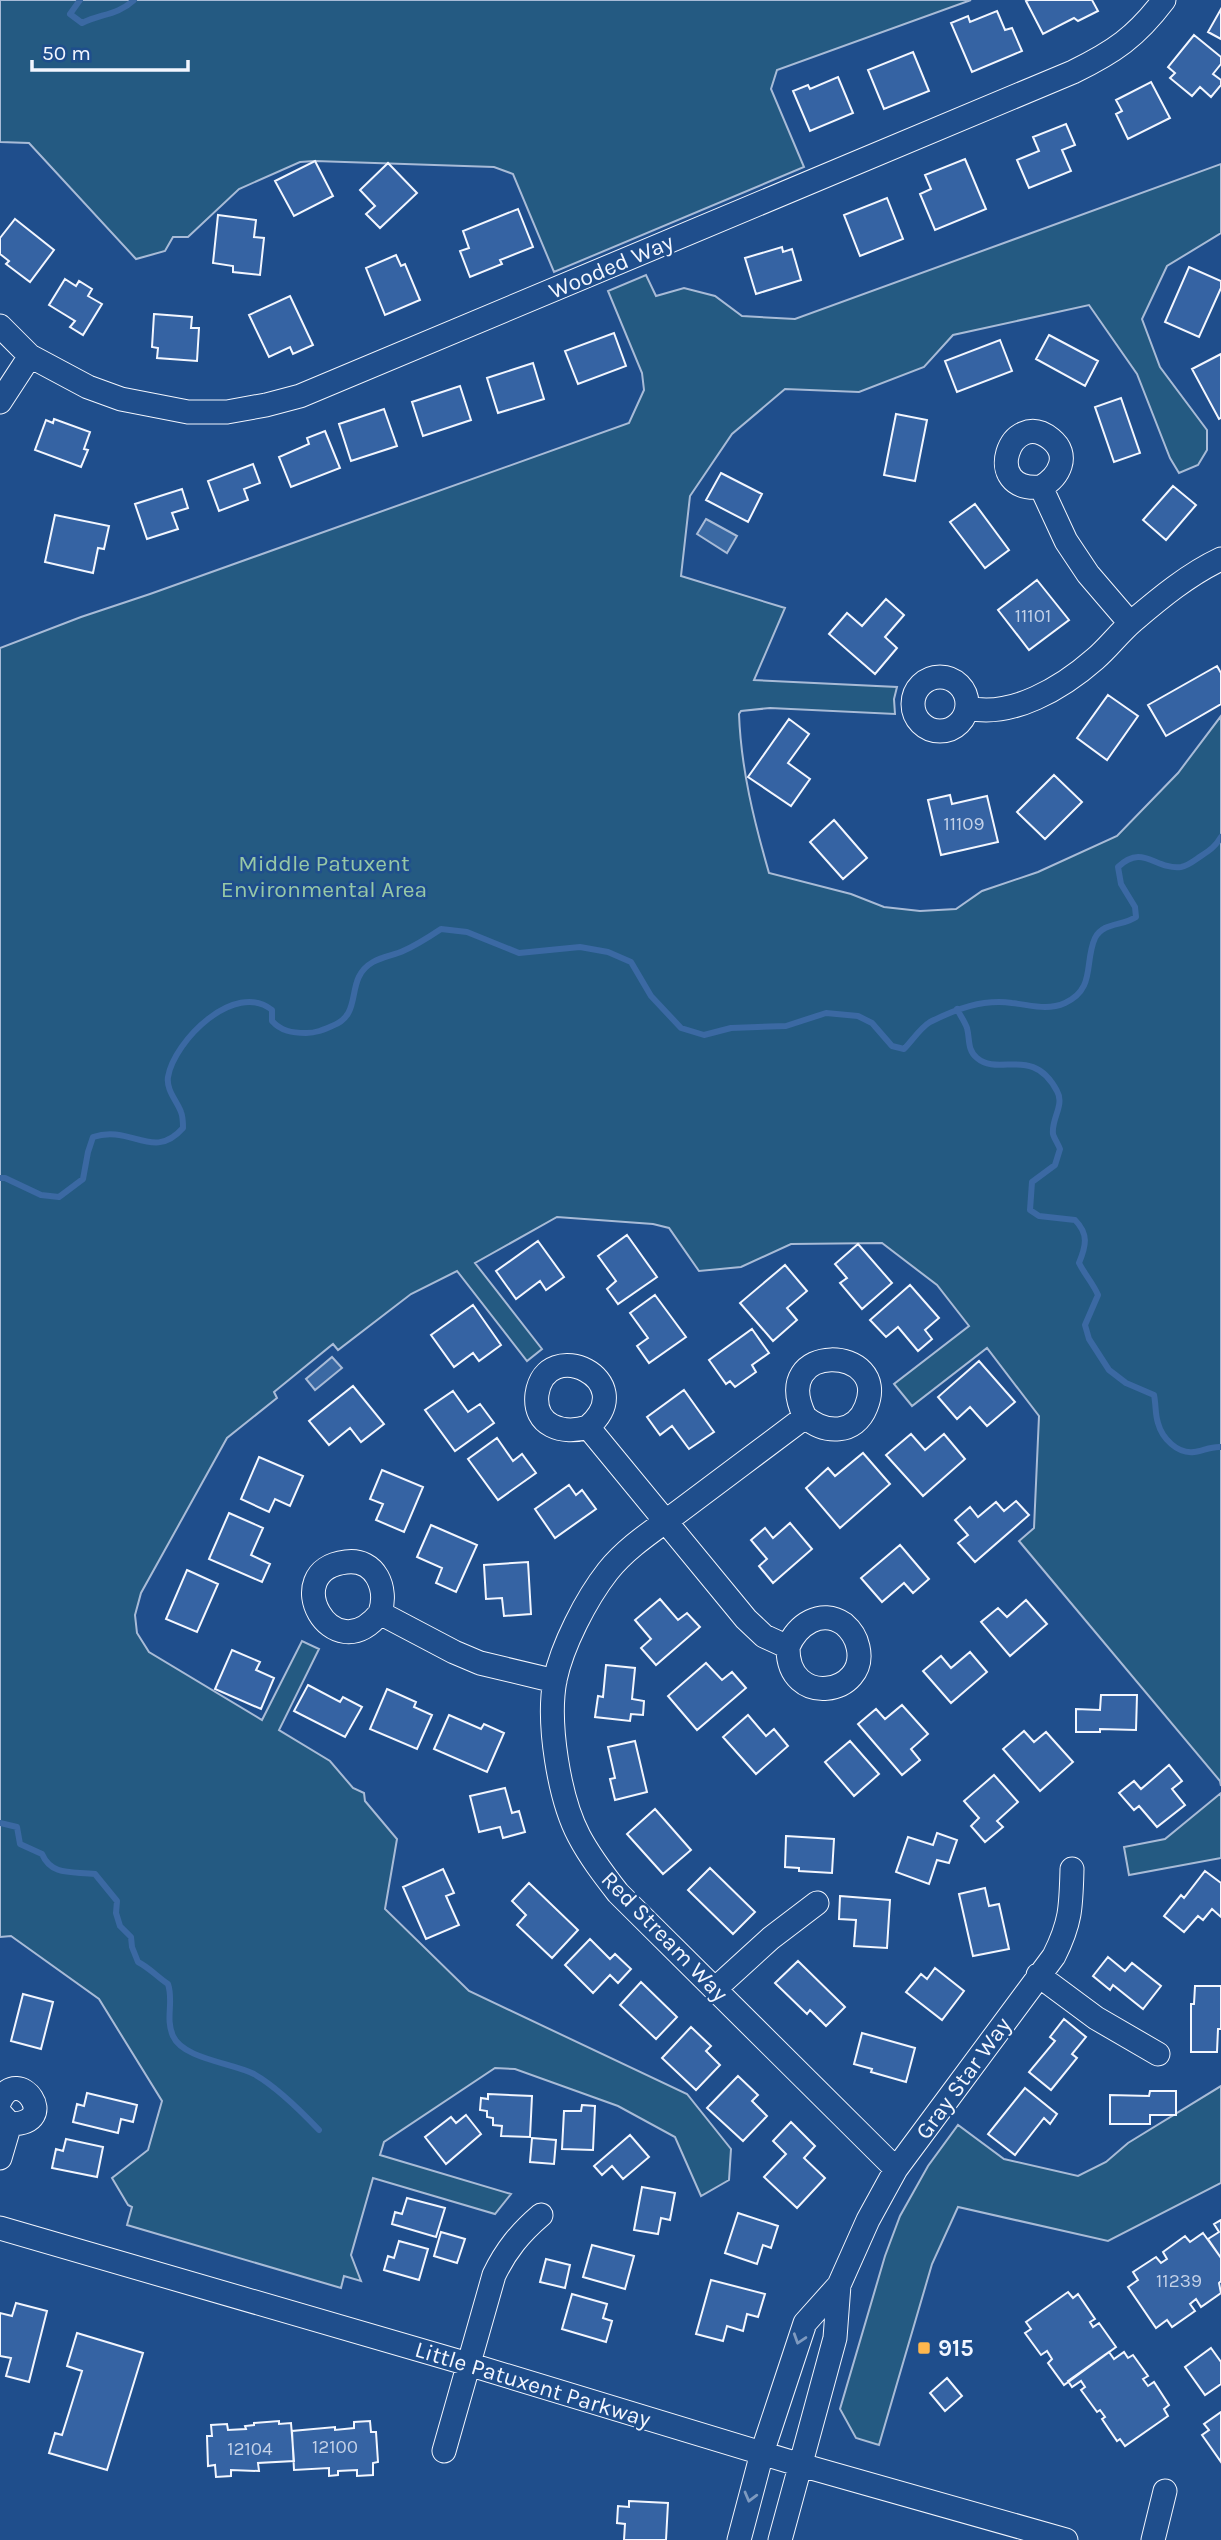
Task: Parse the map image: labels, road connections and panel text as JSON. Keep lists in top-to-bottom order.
{
  "streets": {
    "street": [
      "Wooded Way",
      "Red Stream Way",
      "Gray Star Way",
      "Little Patuxent Parkway"
    ]
  },
  "crossings": [
    ["Red Stream Way", "Gray Star Way"],
    ["Gray Star Way", "Little Patuxent Parkway"]
  ],
  "parks": ["Middle Patuxent Environmental Area"],
  "places": {
    "transit": ["915"]
  },
  "house_numbers": [
    "11101",
    "11109",
    "11239",
    "12100",
    "12104"
  ],
  "scale_bar": "50 m"
}
